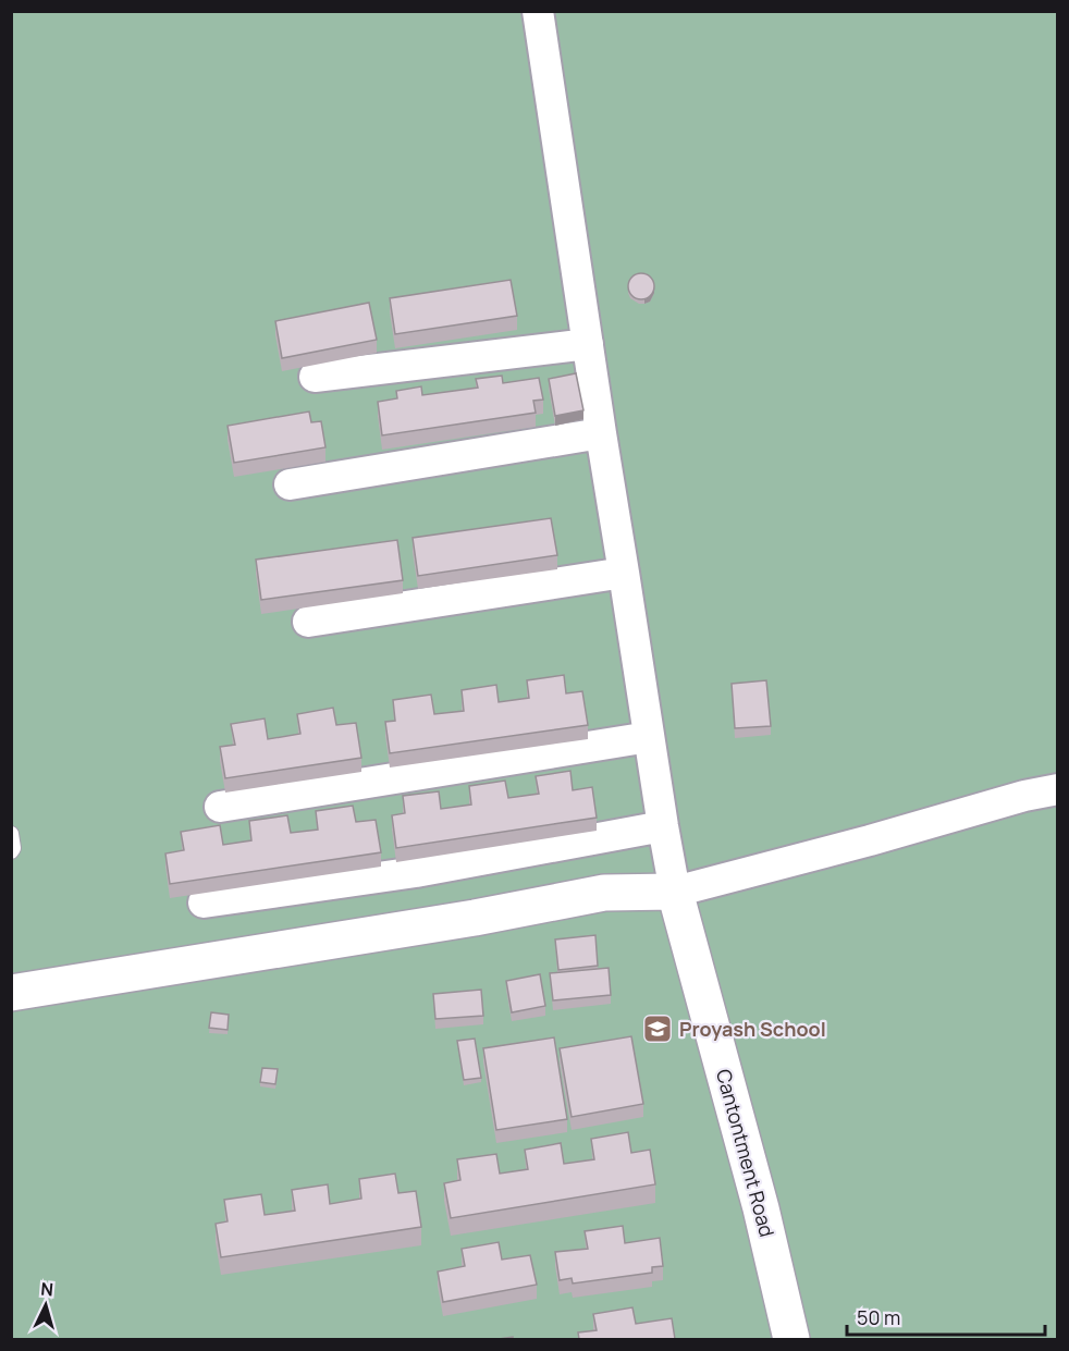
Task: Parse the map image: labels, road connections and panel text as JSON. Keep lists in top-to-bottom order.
{
  "streets": {
    "street": ["Cantontment Road"]
  },
  "places": {
    "school or university": ["Proyash School"]
  },
  "scale_bar": "50 m",
  "north": "top"
}
